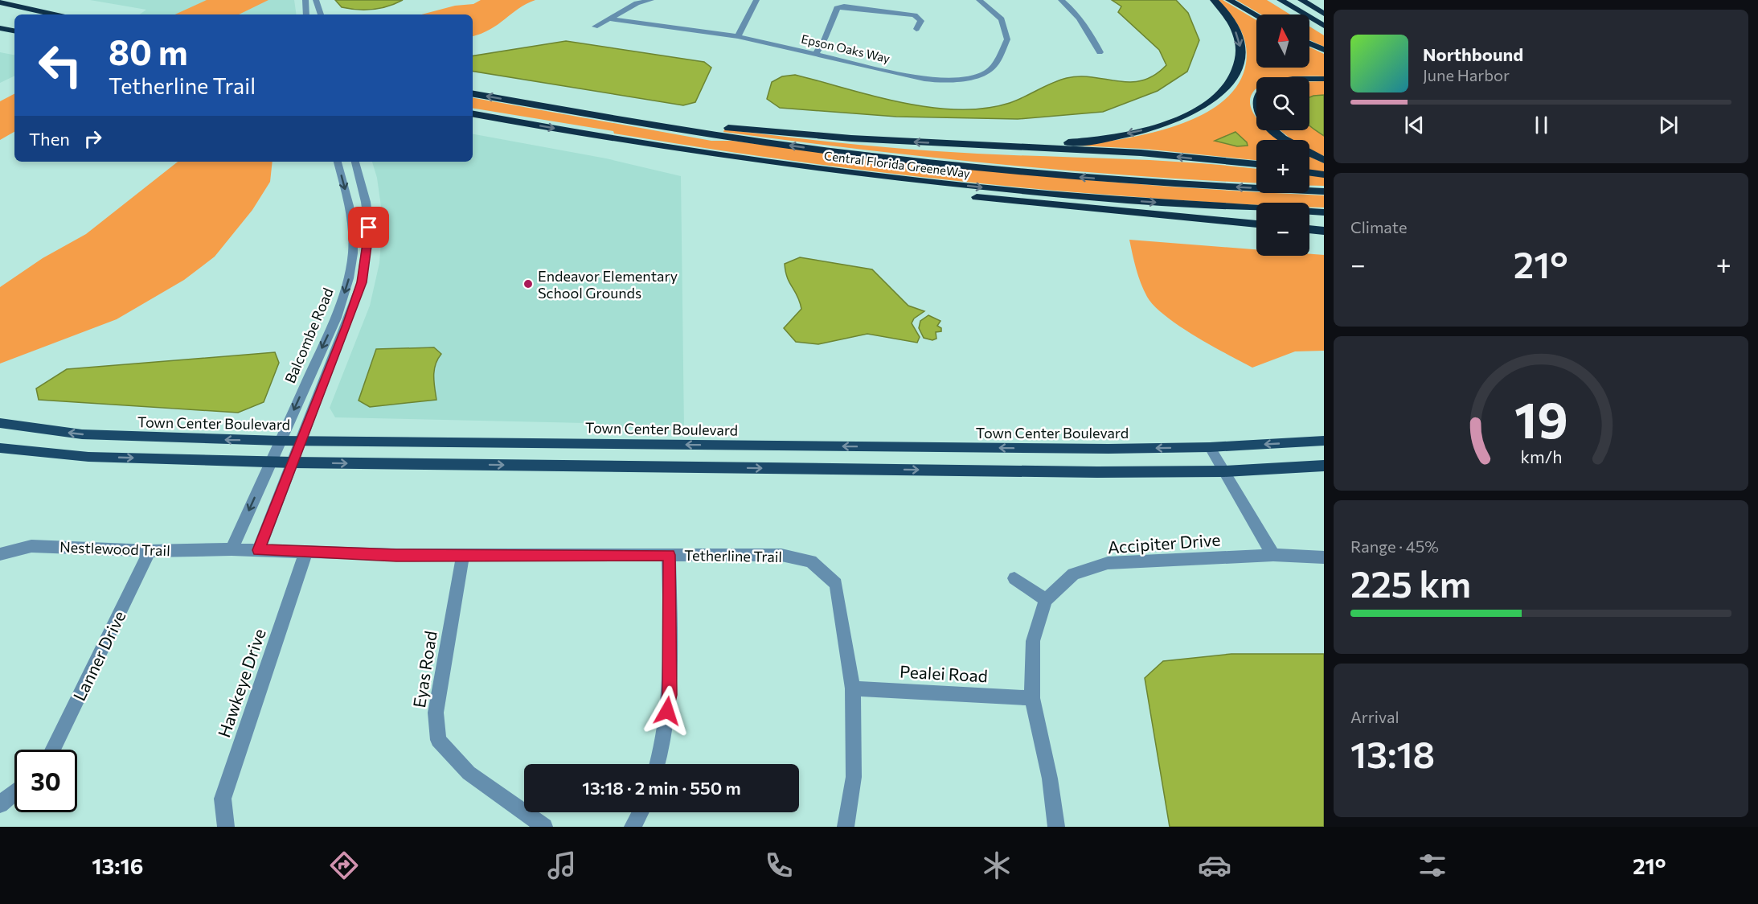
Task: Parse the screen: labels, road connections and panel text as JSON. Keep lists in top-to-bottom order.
{
  "streets": {
    "highway": ["Central Florida GreeneWay"],
    "main road": ["Town Center Boulevard"],
    "street": [
      "Epson Oaks Way",
      "Balcombe Road",
      "Accipiter Drive",
      "Nestlewood Trail",
      "Tetherline Trail",
      "Lanner Drive",
      "Eyas Road",
      "Pealei Road",
      "Hawkeye Drive"
    ]
  },
  "crossings": [
    ["Balcombe Road", "Town Center Boulevard"],
    ["Accipiter Drive", "Pealei Road"],
    ["Nestlewood Trail", "Tetherline Trail"],
    ["Nestlewood Trail", "Lanner Drive"],
    ["Tetherline Trail", "Eyas Road"],
    ["Tetherline Trail", "Pealei Road"],
    ["Tetherline Trail", "Hawkeye Drive"]
  ],
  "places": ["Endeavor Elementary School Grounds"],
  "north": "top",
  "page": {
    "map_buttons": ["+", "−"],
    "turn": ["80 m", "Tetherline Trail"],
    "song": ["Northbound", "June Harbor"],
    "then": "Then",
    "tile": [
      "Climate",
      ["Range · 45%", "225 km"],
      ["Arrival", "13:18"]
    ],
    "heat": ["−", "21°", "+"],
    "limit": "30",
    "trip": "13:18 · 2 min · 550 m",
    "tabs": ["13:16", "21°"],
    "gauge": ["19", "km/h"]
  }
}
